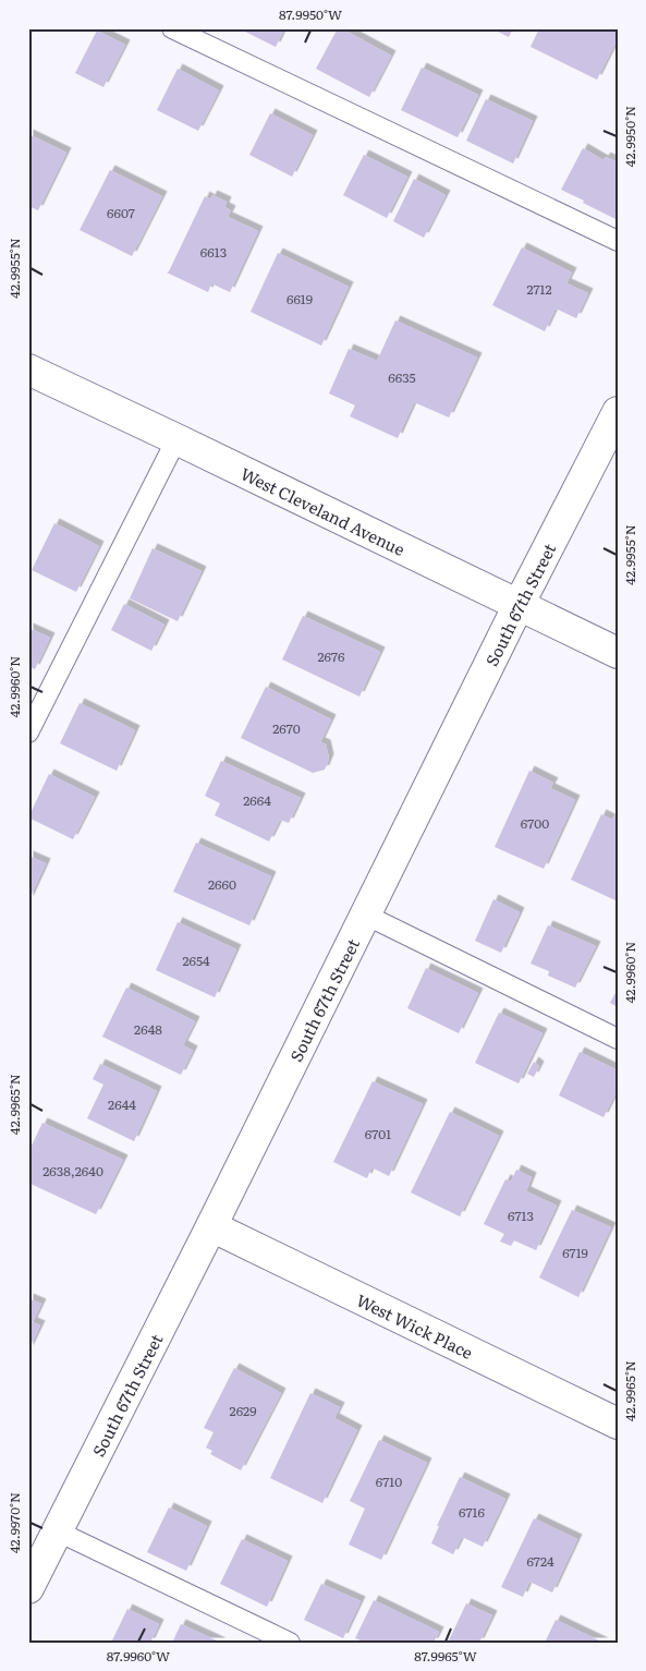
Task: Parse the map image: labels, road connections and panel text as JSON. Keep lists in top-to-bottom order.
{
  "streets": {
    "street": ["West Cleveland Avenue", "South 67th Street", "West Wick Place"]
  },
  "crossings": [
    ["West Cleveland Avenue", "South 67th Street"],
    ["South 67th Street", "West Wick Place"]
  ],
  "house_numbers": [
    "6607",
    "6613",
    "2712",
    "6619",
    "6635",
    "2676",
    "2670",
    "2664",
    "6700",
    "2660",
    "2654",
    "2648",
    "2644",
    "6701",
    "2638,2640",
    "6713",
    "6719",
    "2629",
    "6710",
    "6716",
    "6724"
  ],
  "coordinates": [
    "87.9950°W",
    "42.9950°N",
    "42.9955°N",
    "42.9960°N",
    "42.9965°N",
    "42.9970°N",
    "87.9960°W",
    "87.9965°W"
  ]
}
